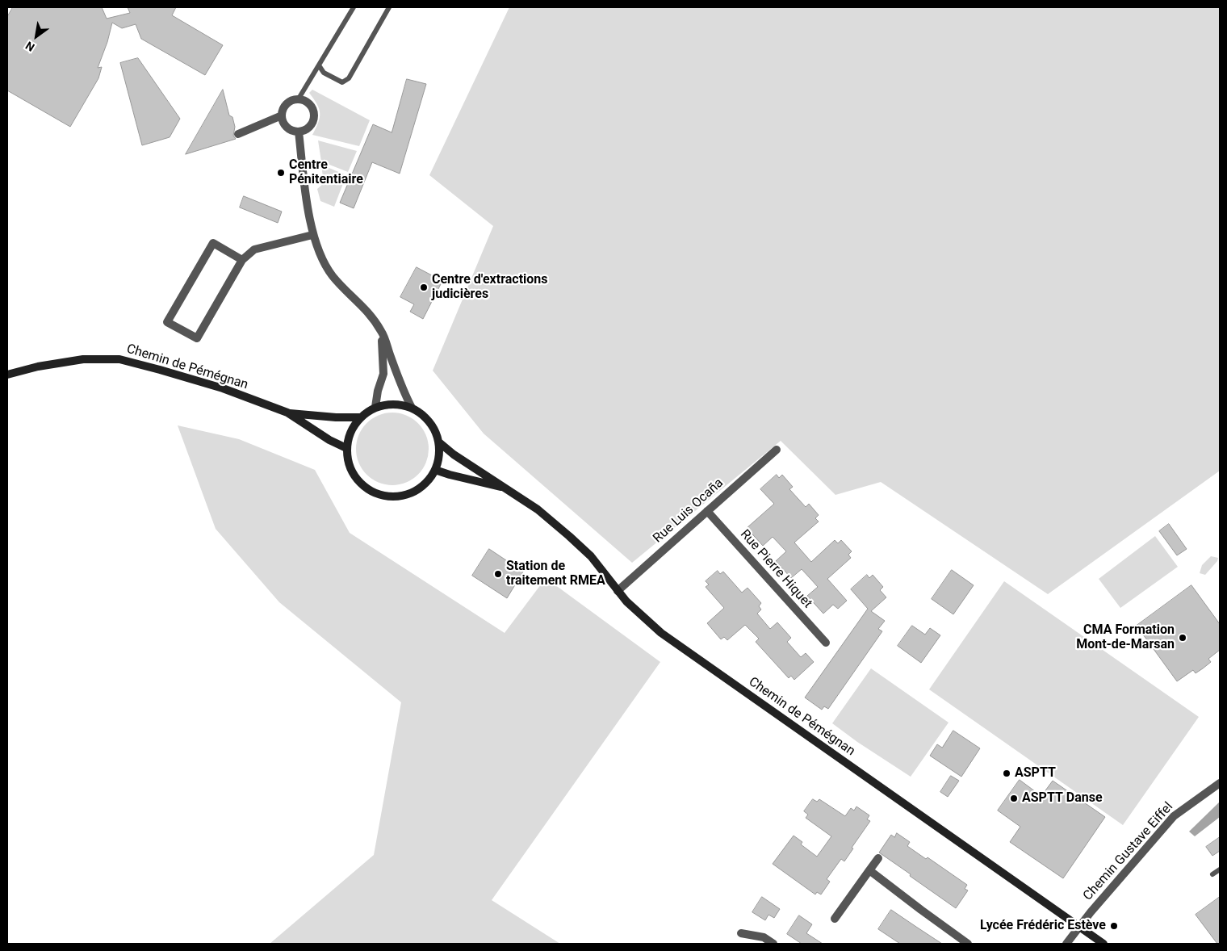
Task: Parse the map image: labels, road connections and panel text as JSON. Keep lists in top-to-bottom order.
{
  "streets": {
    "street": [
      "Chemin de Pémégnan",
      "Rue Luis Ocaña",
      "Rue Pierre Hiquet",
      "Chemin Gustave Eiffel"
    ]
  },
  "crossings": [
    ["Chemin de Pémégnan", "Rue Luis Ocaña"],
    ["Chemin de Pémégnan", "Chemin Gustave Eiffel"],
    ["Rue Luis Ocaña", "Rue Pierre Hiquet"]
  ],
  "places": [
    "Centre Pénitentiaire",
    "Centre d'extractions judicières",
    "Station de traitement RMEA",
    "CMA Formation Mont-de-Marsan",
    "ASPTT",
    "ASPTT Danse",
    "Lycée Frédéric Estève"
  ],
  "north": "bottom left"
}
